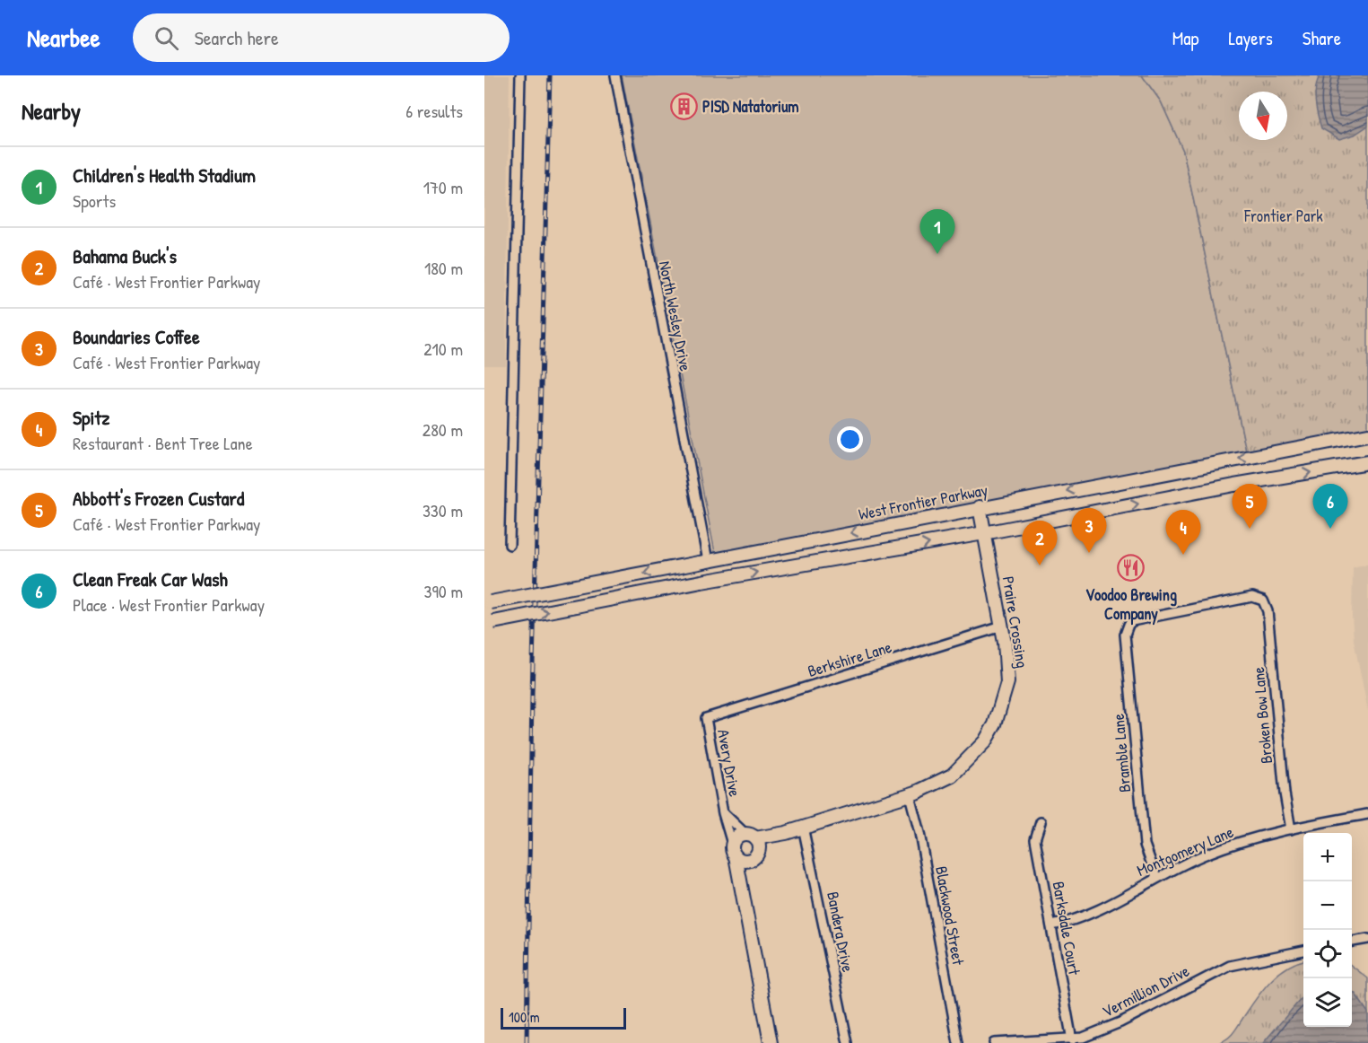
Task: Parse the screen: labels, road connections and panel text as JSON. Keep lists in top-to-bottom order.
{
  "streets": {
    "street": [
      "North Wesley Drive",
      "West Frontier Parkway",
      "Praire Crossing",
      "Berkshire Lane",
      "Broken Bow Lane",
      "Bramble Lane",
      "Avery Drive",
      "Montgomery Lane",
      "Blackwood Street",
      "Barksdale Court",
      "Bandera Drive",
      "Vermillion Drive"
    ]
  },
  "crossings": [
    ["North Wesley Drive", "West Frontier Parkway"],
    ["West Frontier Parkway", "Praire Crossing"],
    ["Praire Crossing", "Berkshire Lane"],
    ["Praire Crossing", "Avery Drive"],
    ["Praire Crossing", "Blackwood Street"],
    ["Praire Crossing", "Bandera Drive"],
    ["Berkshire Lane", "Avery Drive"],
    ["Broken Bow Lane", "Bramble Lane"],
    ["Broken Bow Lane", "Montgomery Lane"],
    ["Bramble Lane", "Montgomery Lane"],
    ["Montgomery Lane", "Barksdale Court"],
    ["Barksdale Court", "Vermillion Drive"]
  ],
  "parks": ["Frontier Park"],
  "places": {
    "building": ["PISD Natatorium"],
    "restaurant": ["Voodoo Brewing Company"]
  },
  "scale_bar": "100 m",
  "north": "bottom",
  "page": {
    "header": "Nearbee",
    "search": "Search here",
    "nav": ["Map", "Layers", "Share"],
    "heading": ["Nearby", "6 results"],
    "list": [
      {
        "mark": "1",
        "name": "Children's Health Stadium",
        "note": "Sports",
        "value": "170 m"
      },
      {
        "mark": "2",
        "name": "Bahama Buck's",
        "note": "Café · West Frontier Parkway",
        "value": "180 m"
      },
      {
        "mark": "3",
        "name": "Boundaries Coffee",
        "note": "Café · West Frontier Parkway",
        "value": "210 m"
      },
      {
        "mark": "4",
        "name": "Spitz",
        "note": "Restaurant · Bent Tree Lane",
        "value": "280 m"
      },
      {
        "mark": "5",
        "name": "Abbott's Frozen Custard",
        "note": "Café · West Frontier Parkway",
        "value": "330 m"
      },
      {
        "mark": "6",
        "name": "Clean Freak Car Wash",
        "note": "Place · West Frontier Parkway",
        "value": "390 m"
      }
    ],
    "pins": [
      "1",
      "5",
      "6",
      "3",
      "4",
      "2"
    ],
    "map_buttons": ["+", "−"],
    "scale": "100 m"
  }
}
